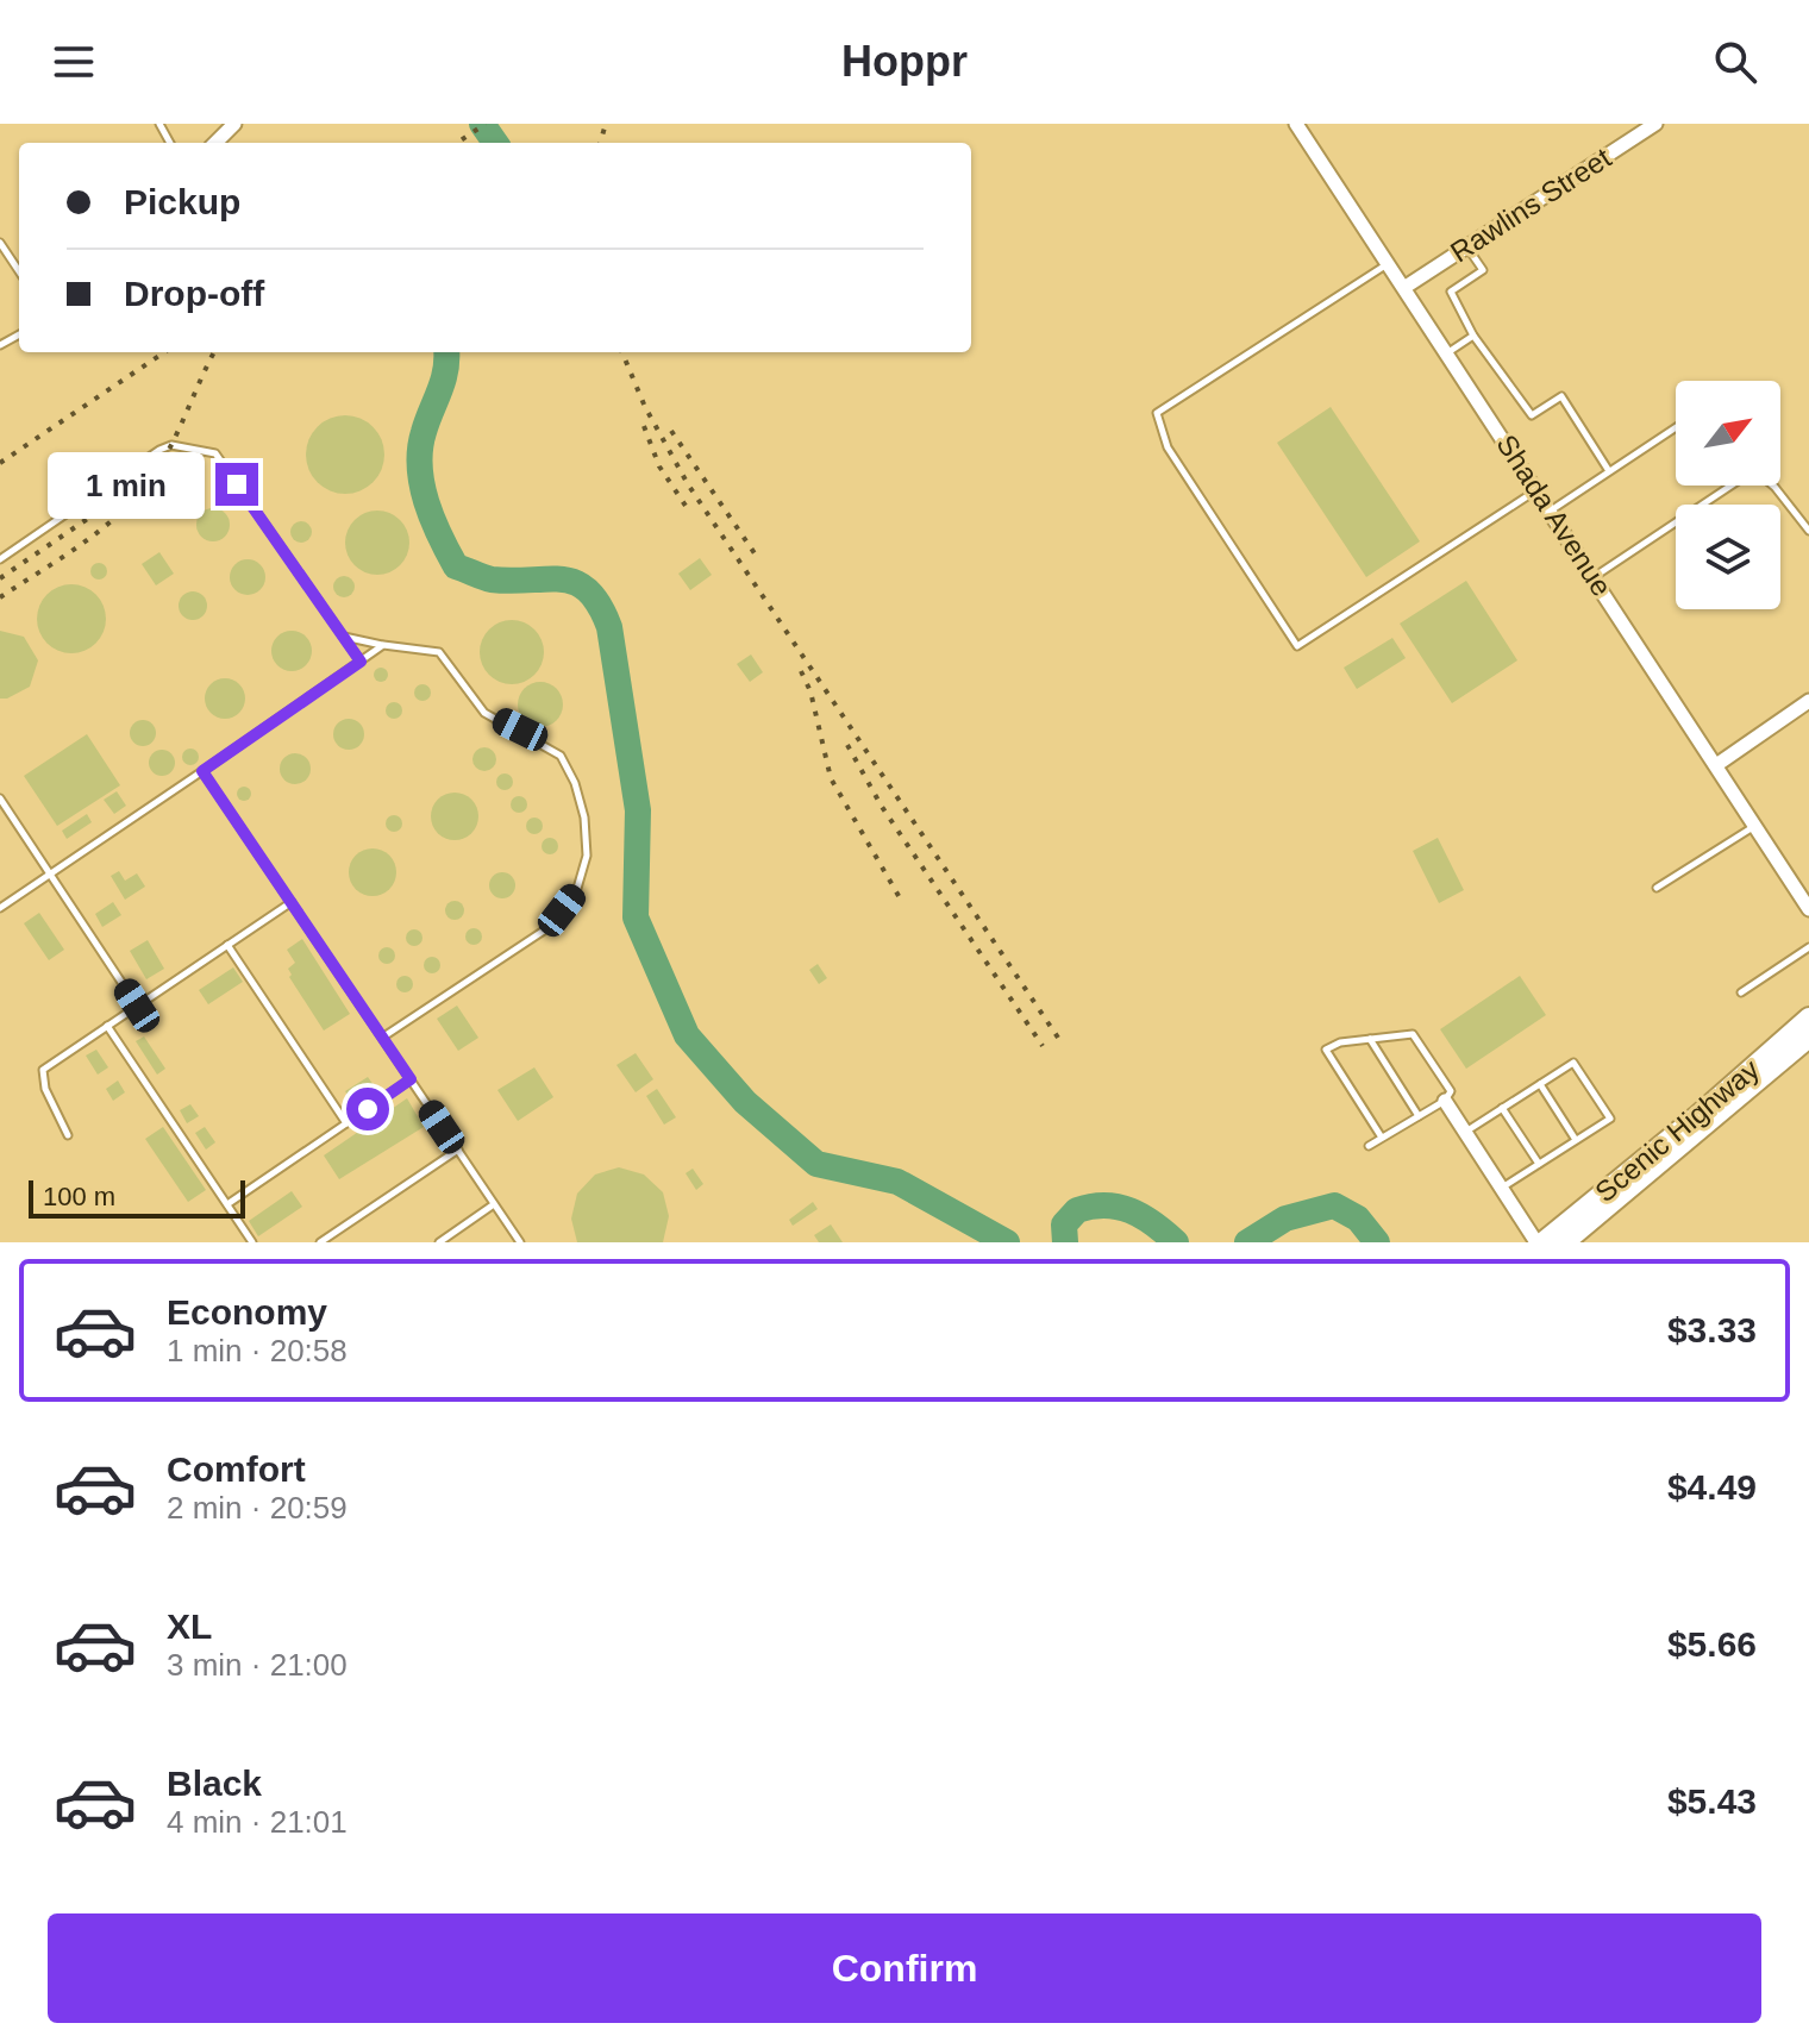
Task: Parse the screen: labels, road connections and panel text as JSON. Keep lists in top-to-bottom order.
{
  "streets": {
    "main road": ["Scenic Highway"],
    "street": ["Rawlins Street", "Shada Avenue"]
  },
  "crossings": [
    ["Rawlins Street", "Shada Avenue"]
  ],
  "scale_bar": "100 m",
  "north": "top right",
  "page": {
    "header": "Hoppr",
    "banner": ["Pickup", "Drop-off"],
    "bubble": "1 min",
    "scale": "100 m",
    "list": [
      {
        "name": "Economy",
        "note": "1 min · 20:58",
        "value": "$3.33"
      },
      {
        "name": "Comfort",
        "note": "2 min · 20:59",
        "value": "$4.49"
      },
      {
        "name": "XL",
        "note": "3 min · 21:00",
        "value": "$5.66"
      },
      {
        "name": "Black",
        "note": "4 min · 21:01",
        "value": "$5.43"
      }
    ],
    "buttons": "Confirm"
  }
}
